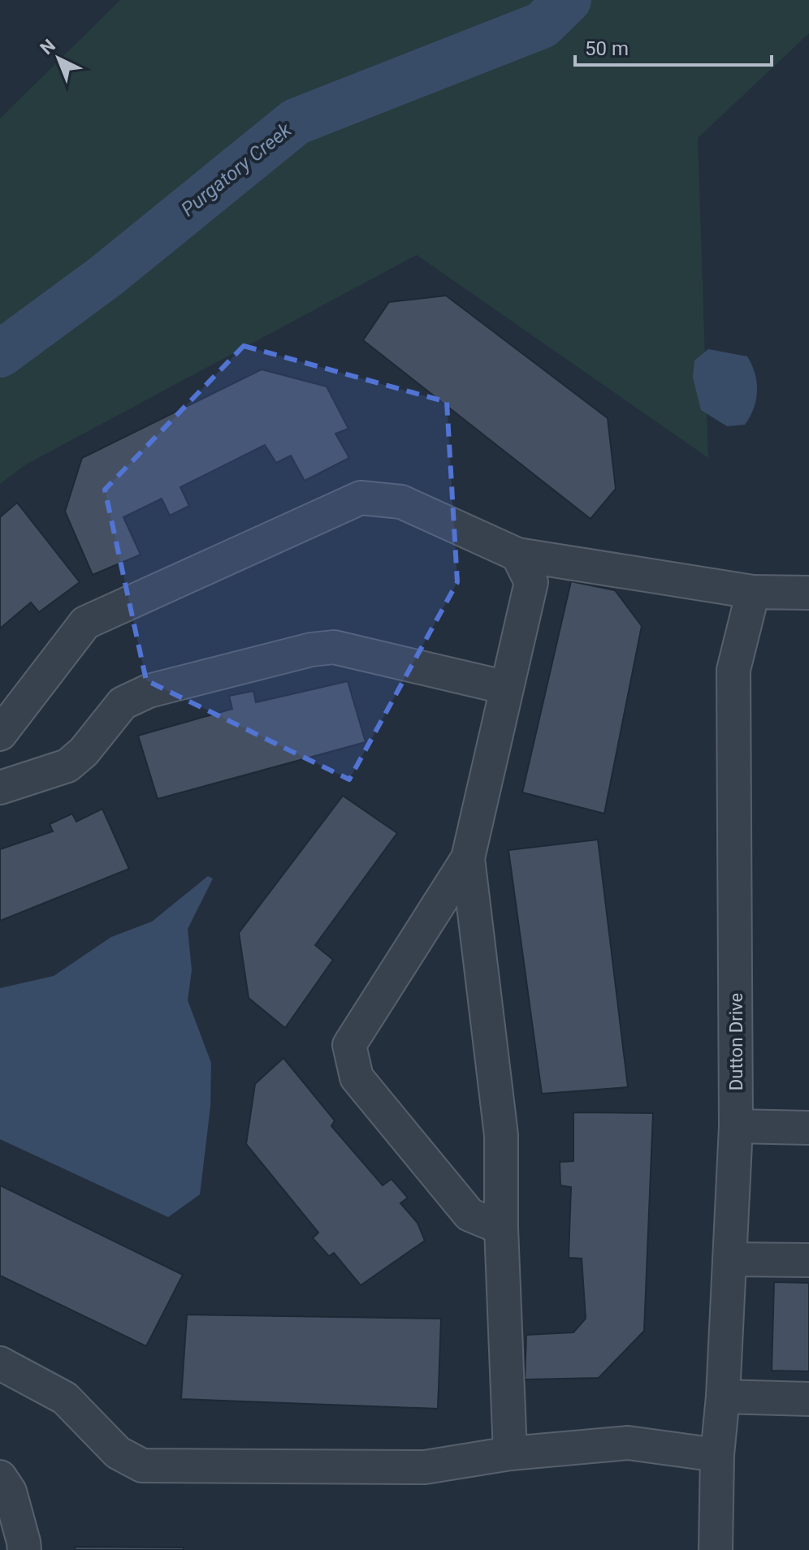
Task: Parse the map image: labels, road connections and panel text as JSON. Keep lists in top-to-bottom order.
{
  "streets": {
    "street": ["Dutton Drive"]
  },
  "water": ["Purgatory Creek"],
  "scale_bar": "50 m",
  "north": "top left"
}
